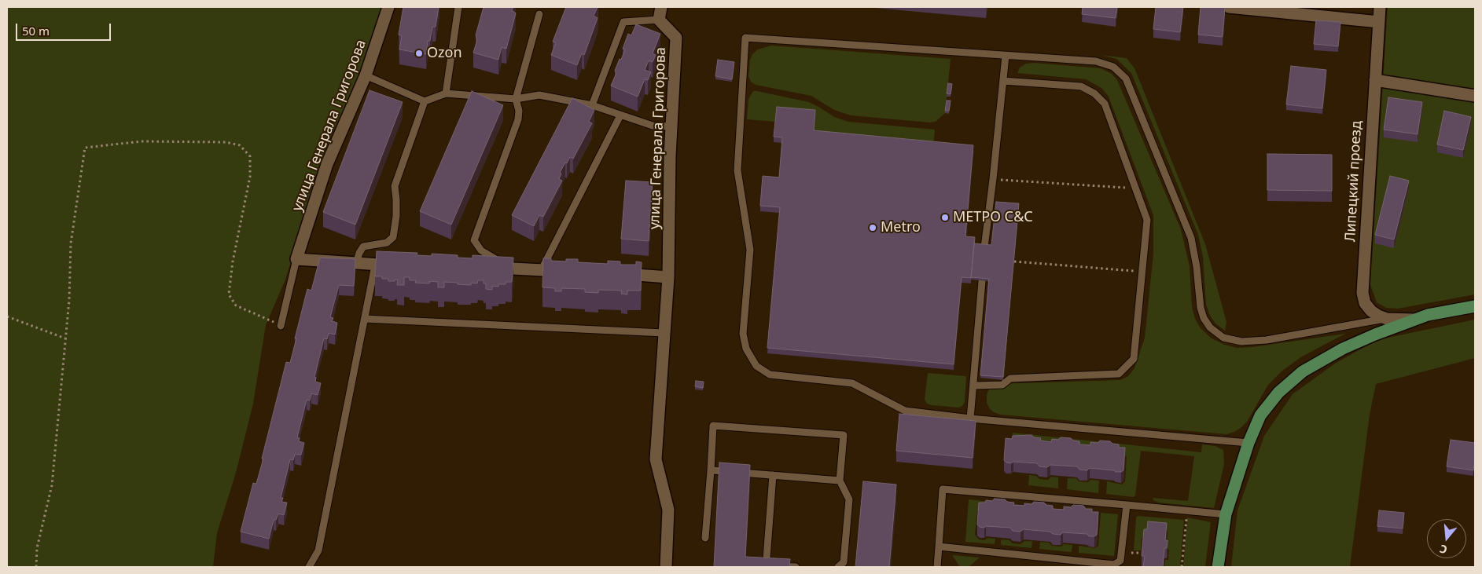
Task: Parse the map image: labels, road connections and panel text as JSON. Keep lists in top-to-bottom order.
{
  "streets": {
    "street": ["улица Генерала Григорова", "Липецкий проезд"]
  },
  "places": ["Ozon", "МЕТРО С&С", "Metro"],
  "scale_bar": "50 m",
  "north": "bottom"
}
